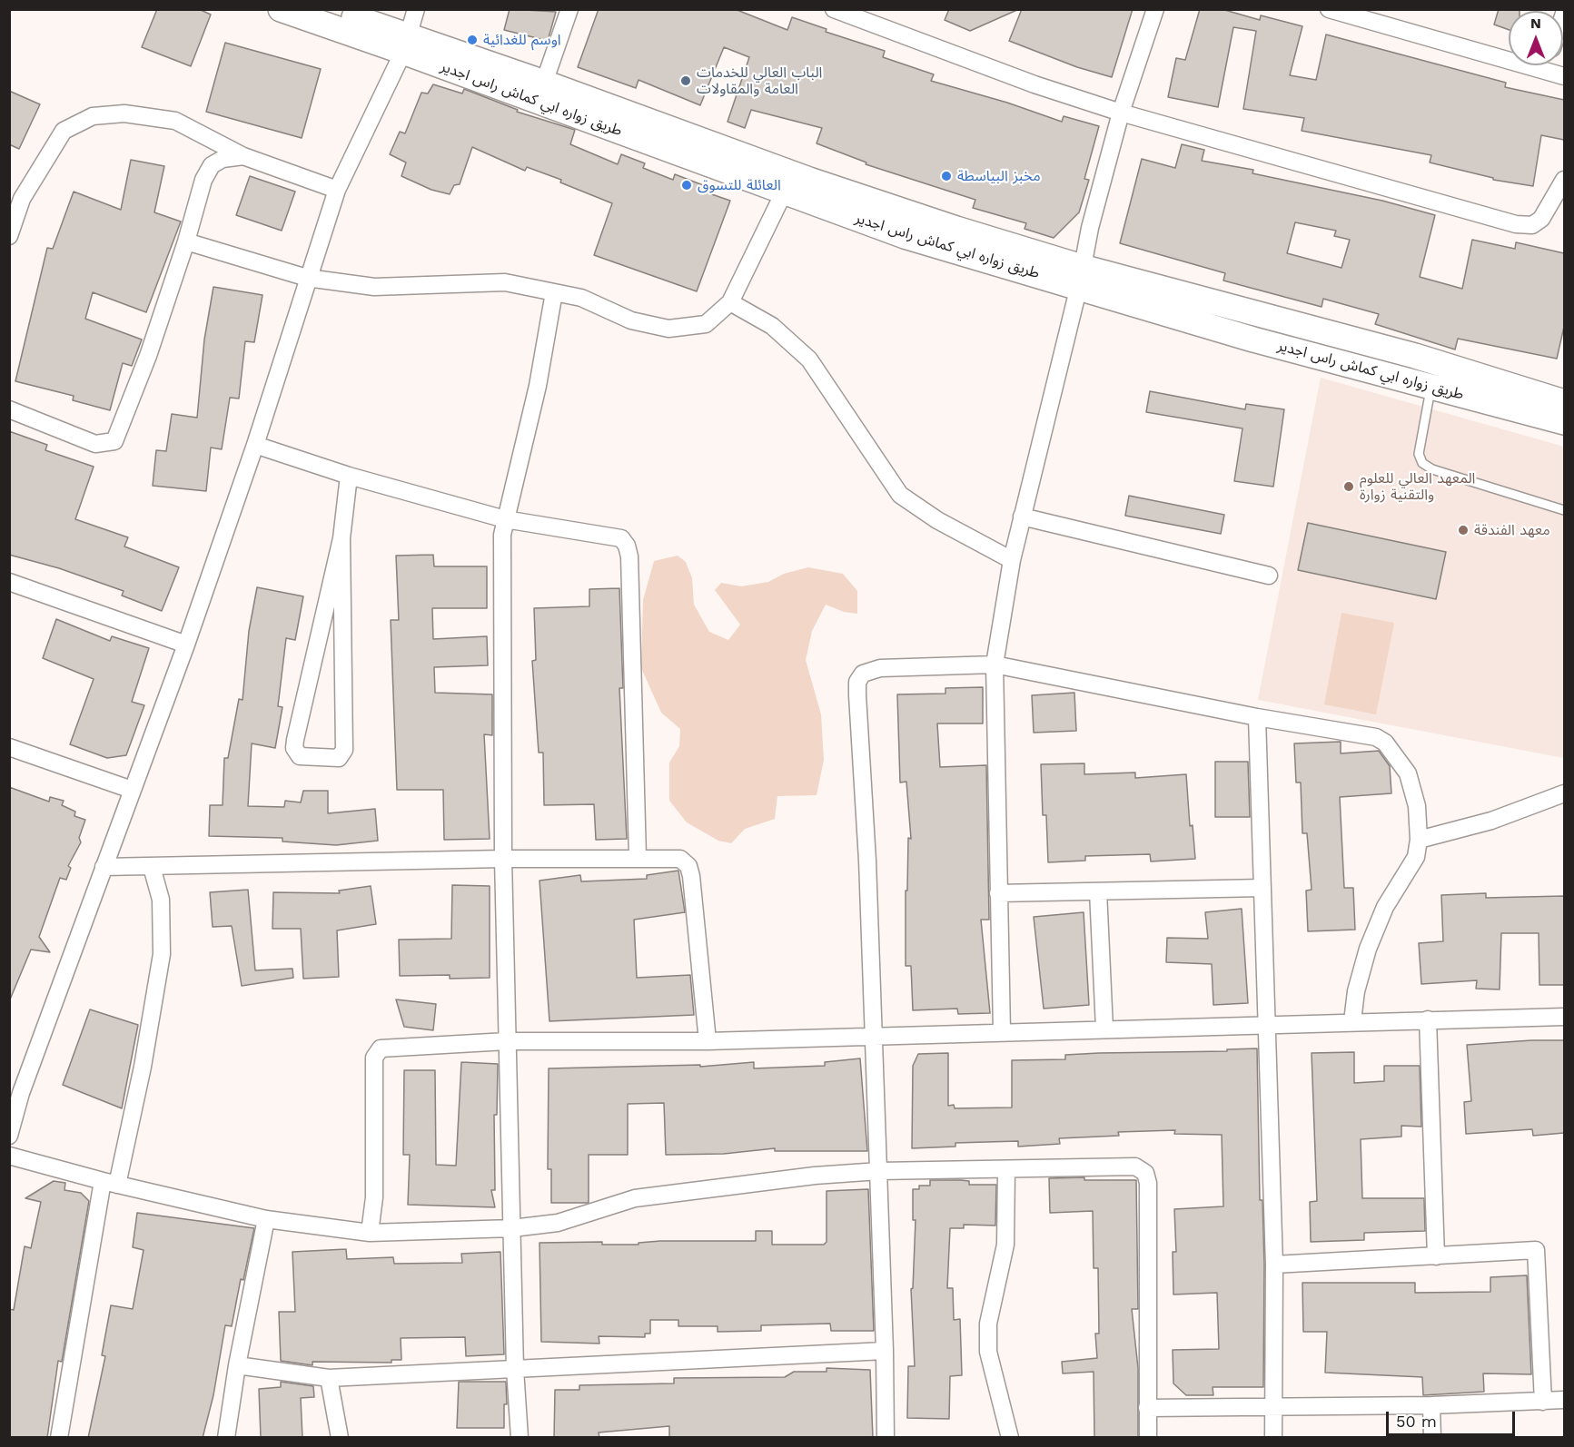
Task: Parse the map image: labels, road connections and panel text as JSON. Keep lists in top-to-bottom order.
{
  "streets": {
    "main road": ["طريق زواره ابي كماش راس اجدير"]
  },
  "places": [
    "اوسم للغدائية",
    "الباب العالي للخدمات العامة والمقاولات",
    "مخبز البياسطة",
    "العائلة للتسوق",
    "المعهد العالي للعلوم والتقنية زوارة",
    "معهد الفندقة"
  ],
  "scale_bar": "50 m",
  "north": "top"
}
